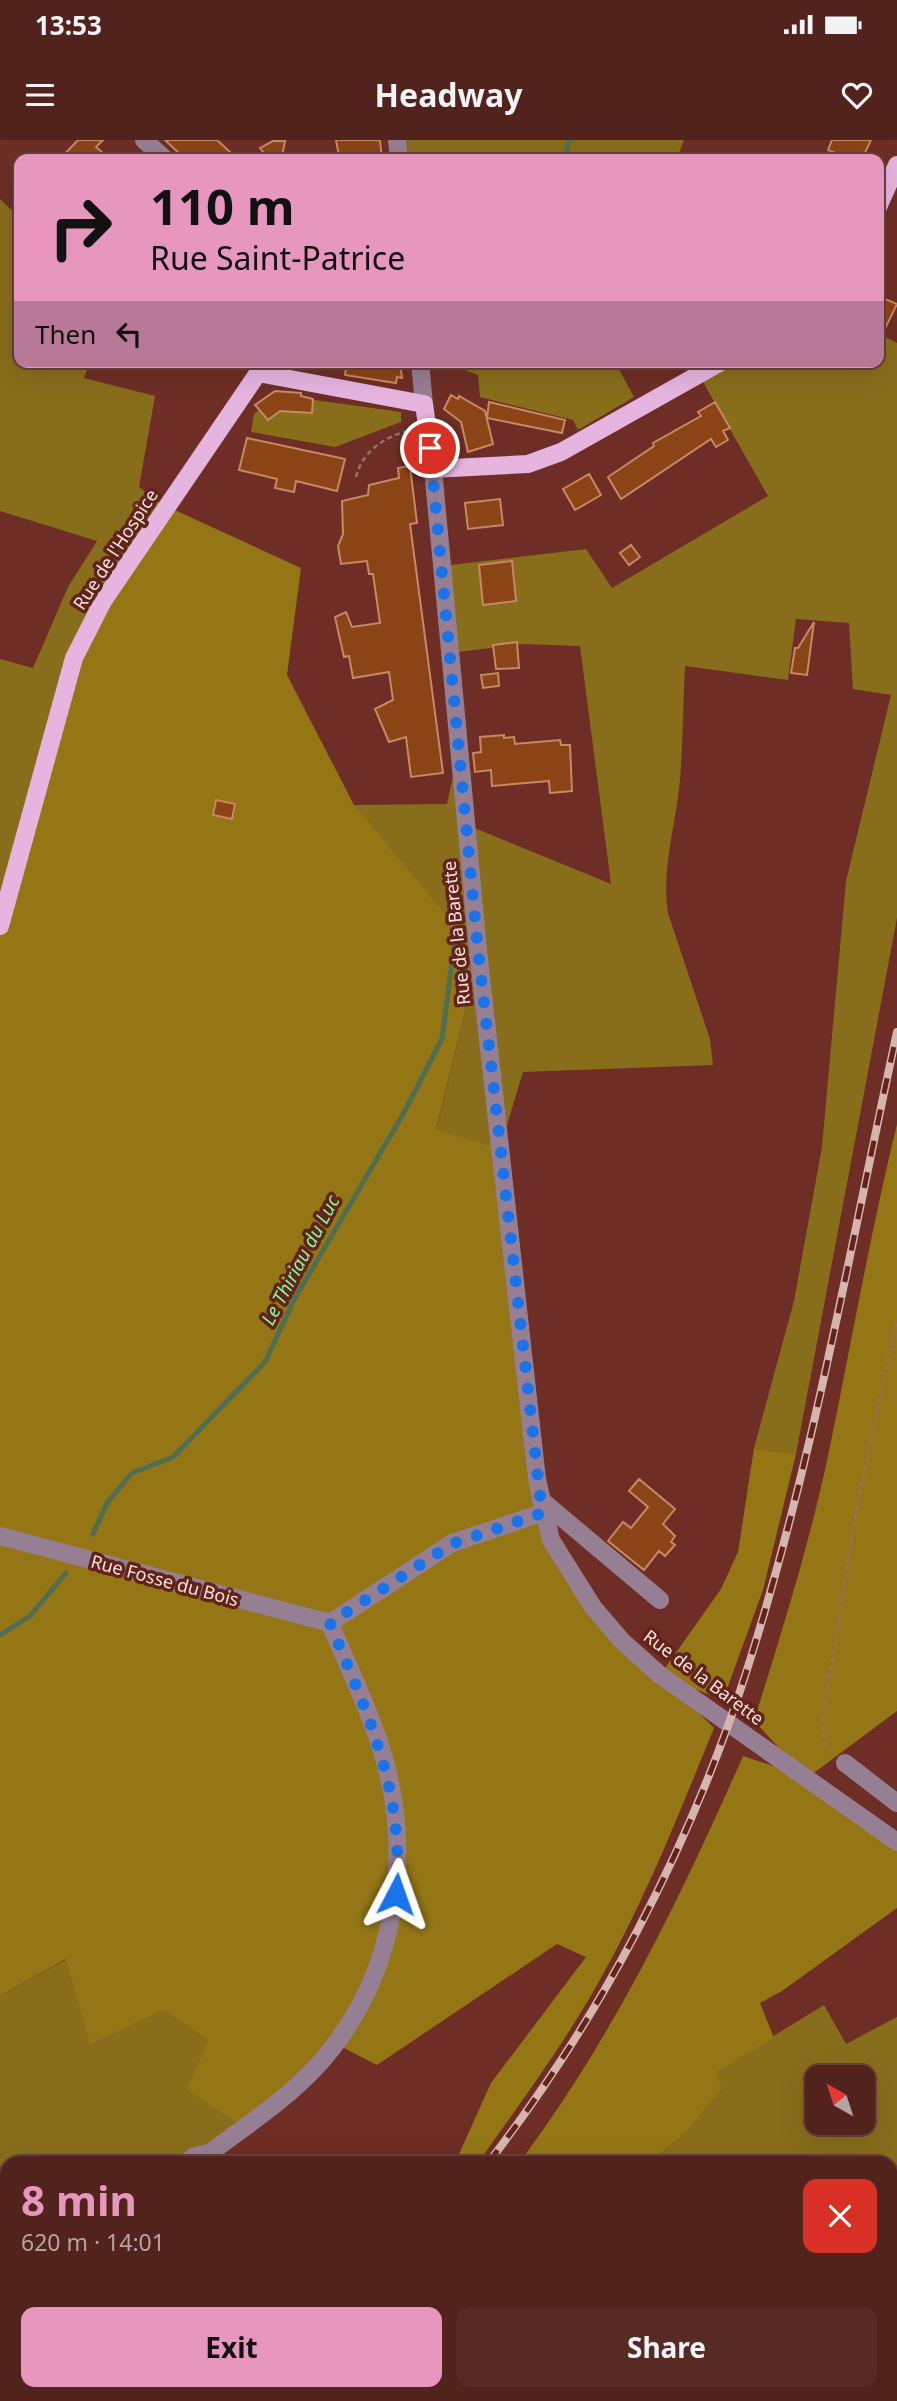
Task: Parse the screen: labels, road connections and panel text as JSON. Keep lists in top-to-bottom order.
{
  "streets": {
    "main road": ["Rue de l'Hospice", "Rue de la Barette"],
    "street": ["Rue Fosse du Bois"]
  },
  "water": ["Le Thiriau du Luc"],
  "north": "top left",
  "page": {
    "status": "13:53",
    "header": "Headway",
    "turn": ["110 m", "Rue Saint-Patrice"],
    "then": "Then",
    "heading": ["8 min", "620 m · 14:01"],
    "buttons": ["Exit", "Share"]
  }
}
